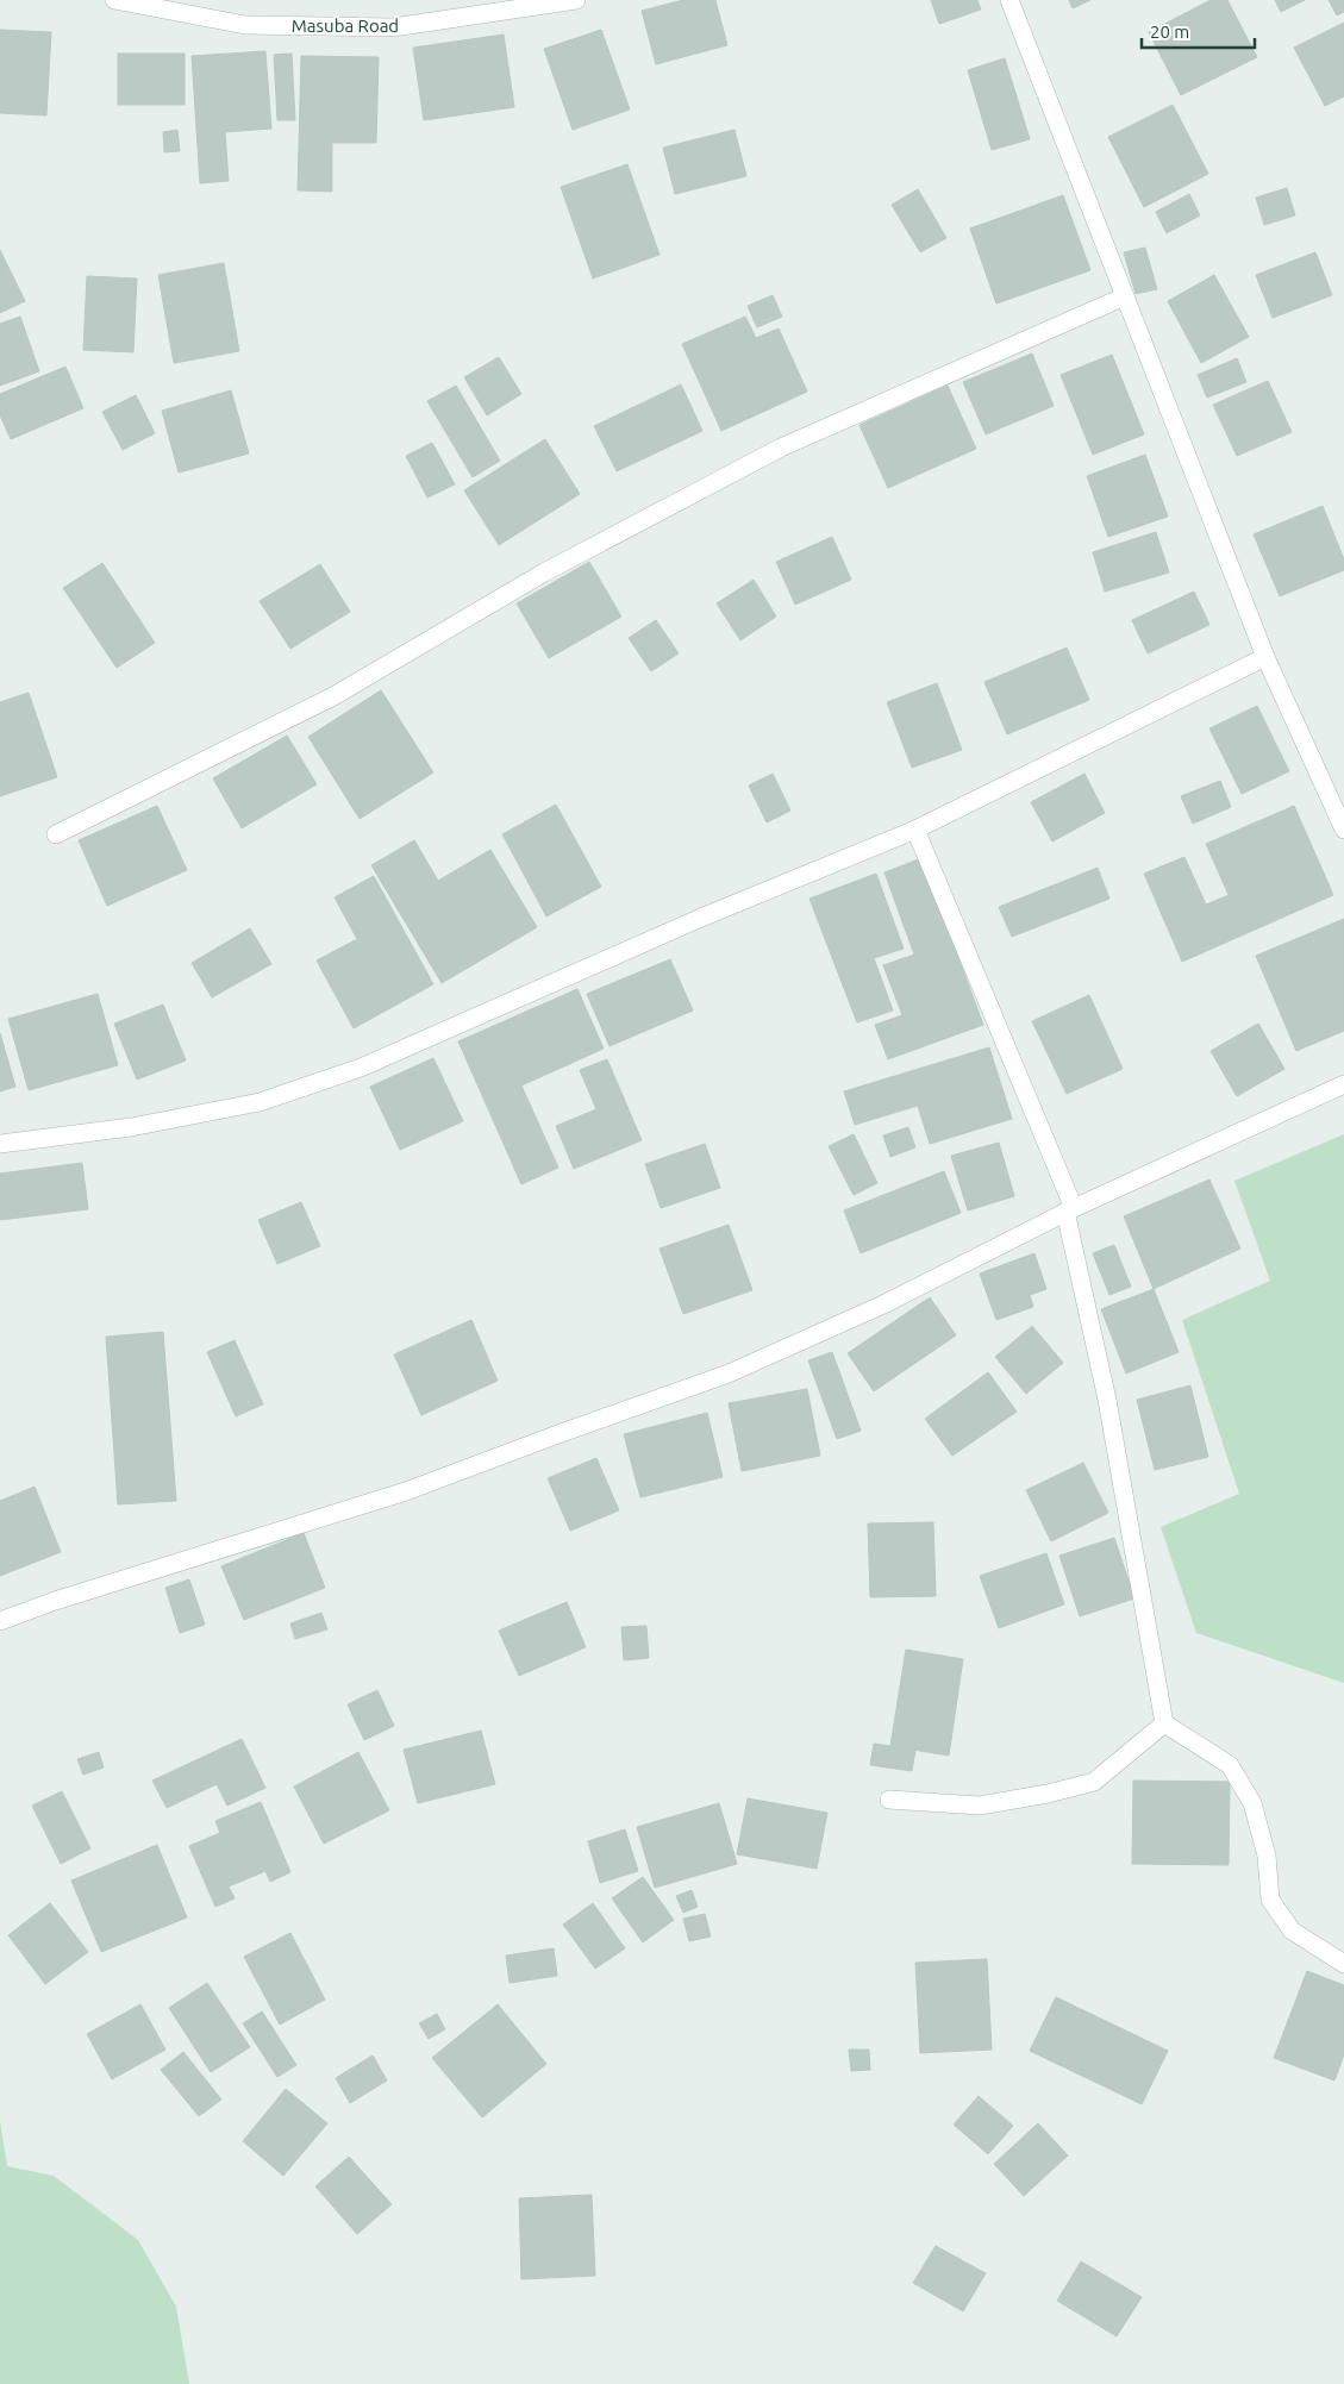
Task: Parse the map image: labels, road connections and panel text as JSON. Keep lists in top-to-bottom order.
{
  "streets": {
    "street": ["Masuba Road"]
  },
  "scale_bar": "20 m"
}
